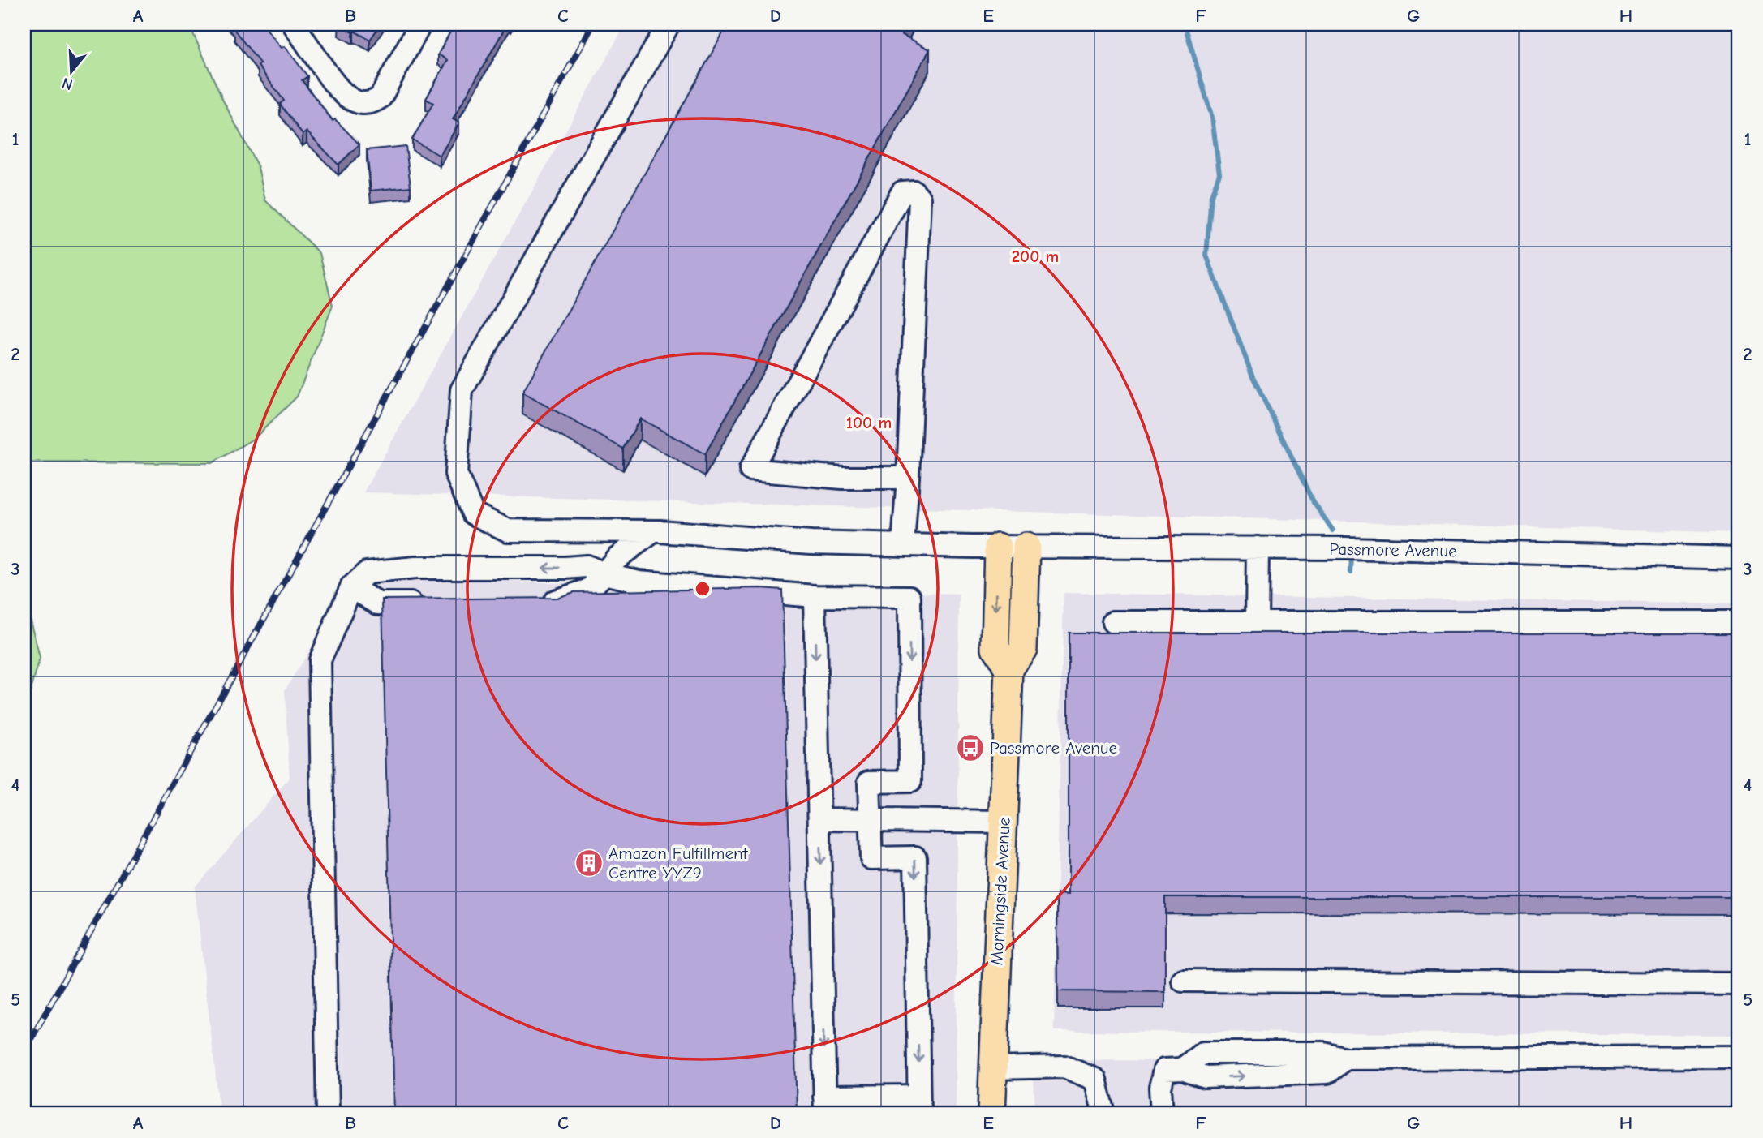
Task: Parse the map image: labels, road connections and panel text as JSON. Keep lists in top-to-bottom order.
{
  "streets": {
    "main road": ["Morningside Avenue"],
    "street": ["Passmore Avenue"]
  },
  "crossings": [
    ["Passmore Avenue", "Morningside Avenue"]
  ],
  "places": {
    "bus stop": ["Passmore Avenue"],
    "building": ["Amazon Fulfillment Centre YYZ9"]
  },
  "north": "bottom",
  "grid": {
    "columns": [
      "A",
      "B",
      "C",
      "D",
      "E",
      "F",
      "G",
      "H"
    ],
    "rows": [
      "1",
      "2",
      "3",
      "4",
      "5"
    ]
  },
  "rings": ["200 m", "100 m"]
}
